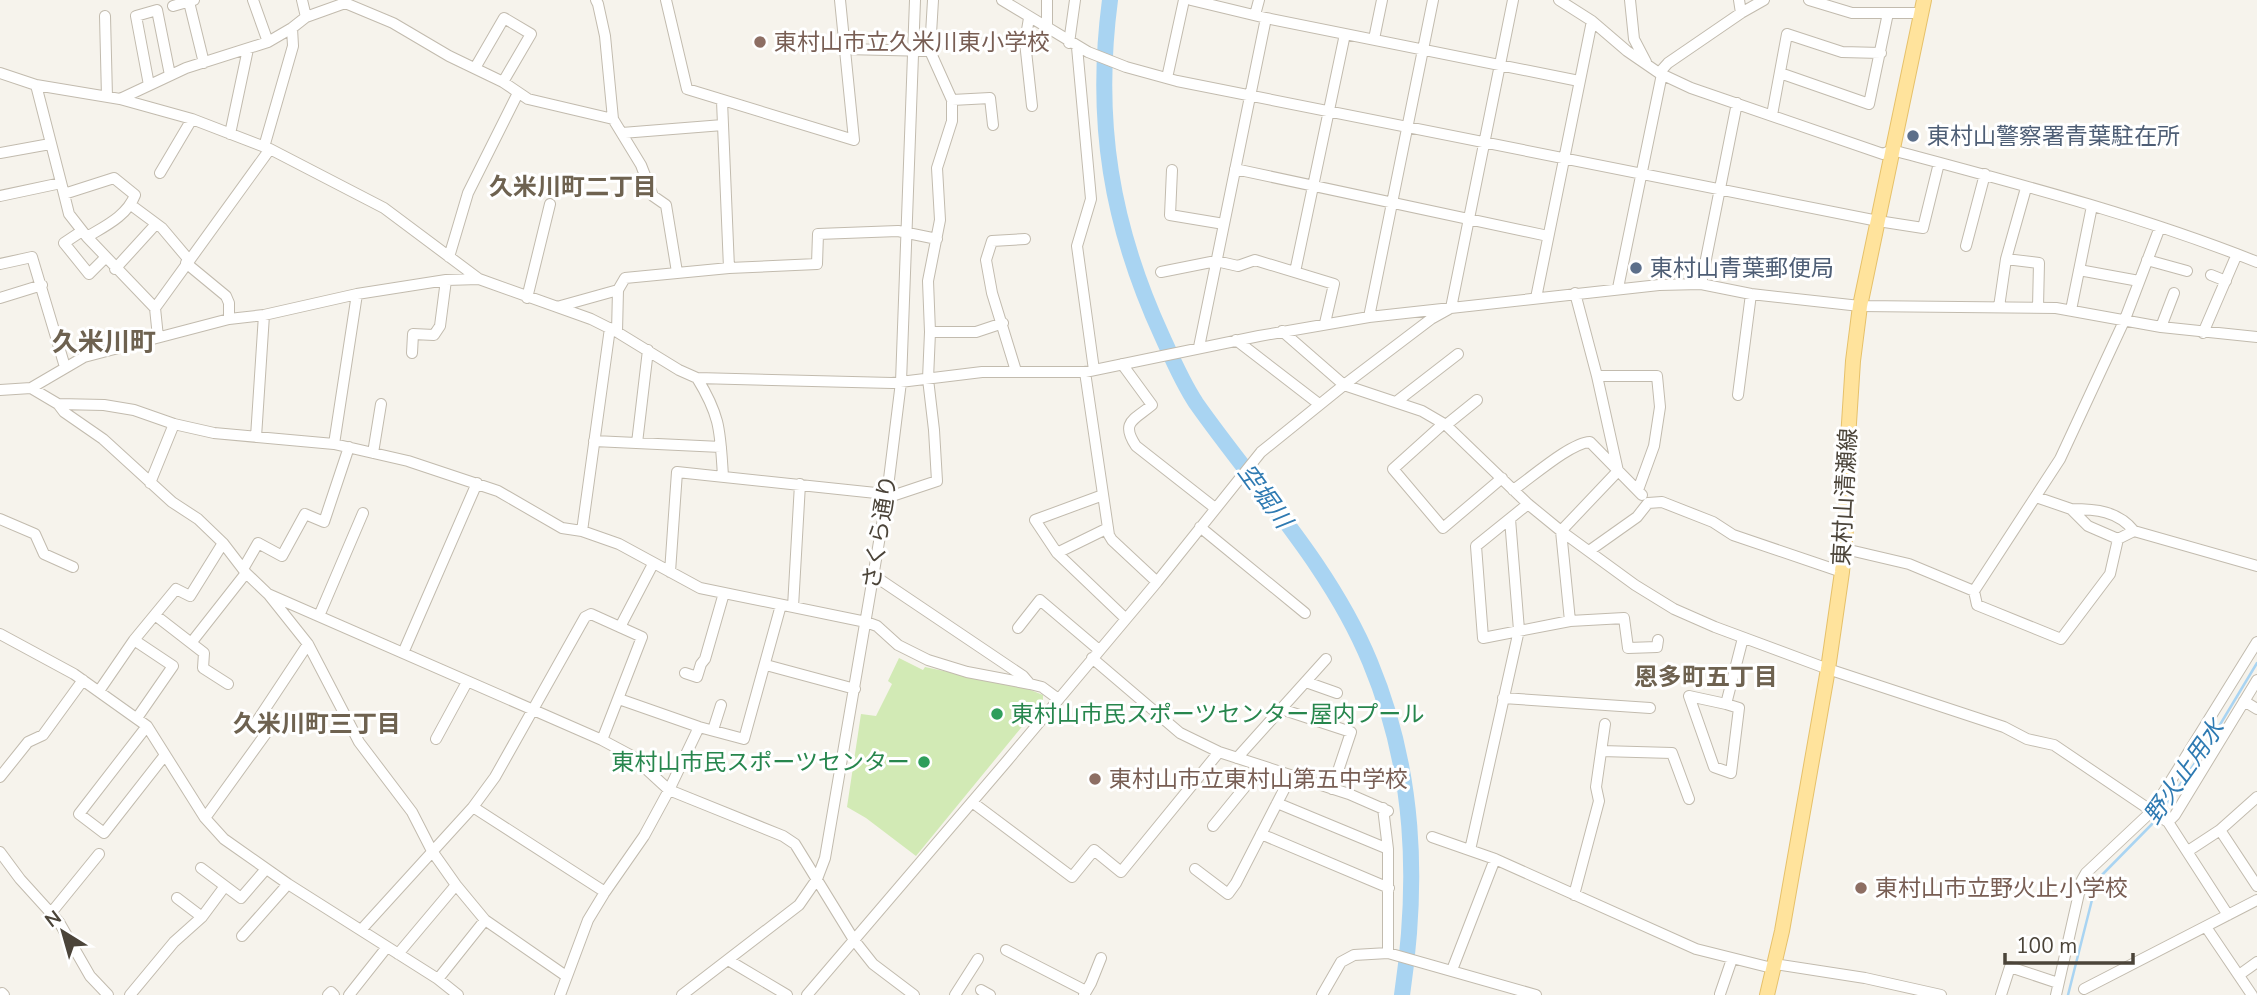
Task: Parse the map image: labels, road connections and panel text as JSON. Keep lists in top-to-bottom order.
{
  "streets": {
    "main road": ["東村山清瀬線"],
    "street": ["さくら通り"]
  },
  "districts": [
    "久米川町二丁目",
    "久米川町",
    "恩多町五丁目",
    "久米川町三丁目"
  ],
  "water": ["空堀川", "野火止用水"],
  "places": [
    "東村山市立久米川東小学校",
    "東村山警察署青葉駐在所",
    "東村山青葉郵便局",
    "東村山市民スポーツセンター屋内プール",
    "東村山市民スポーツセンター",
    "東村山市立東村山第五中学校",
    "東村山市立野火止小学校"
  ],
  "scale_bar": "100 m",
  "north": "top left"
}
